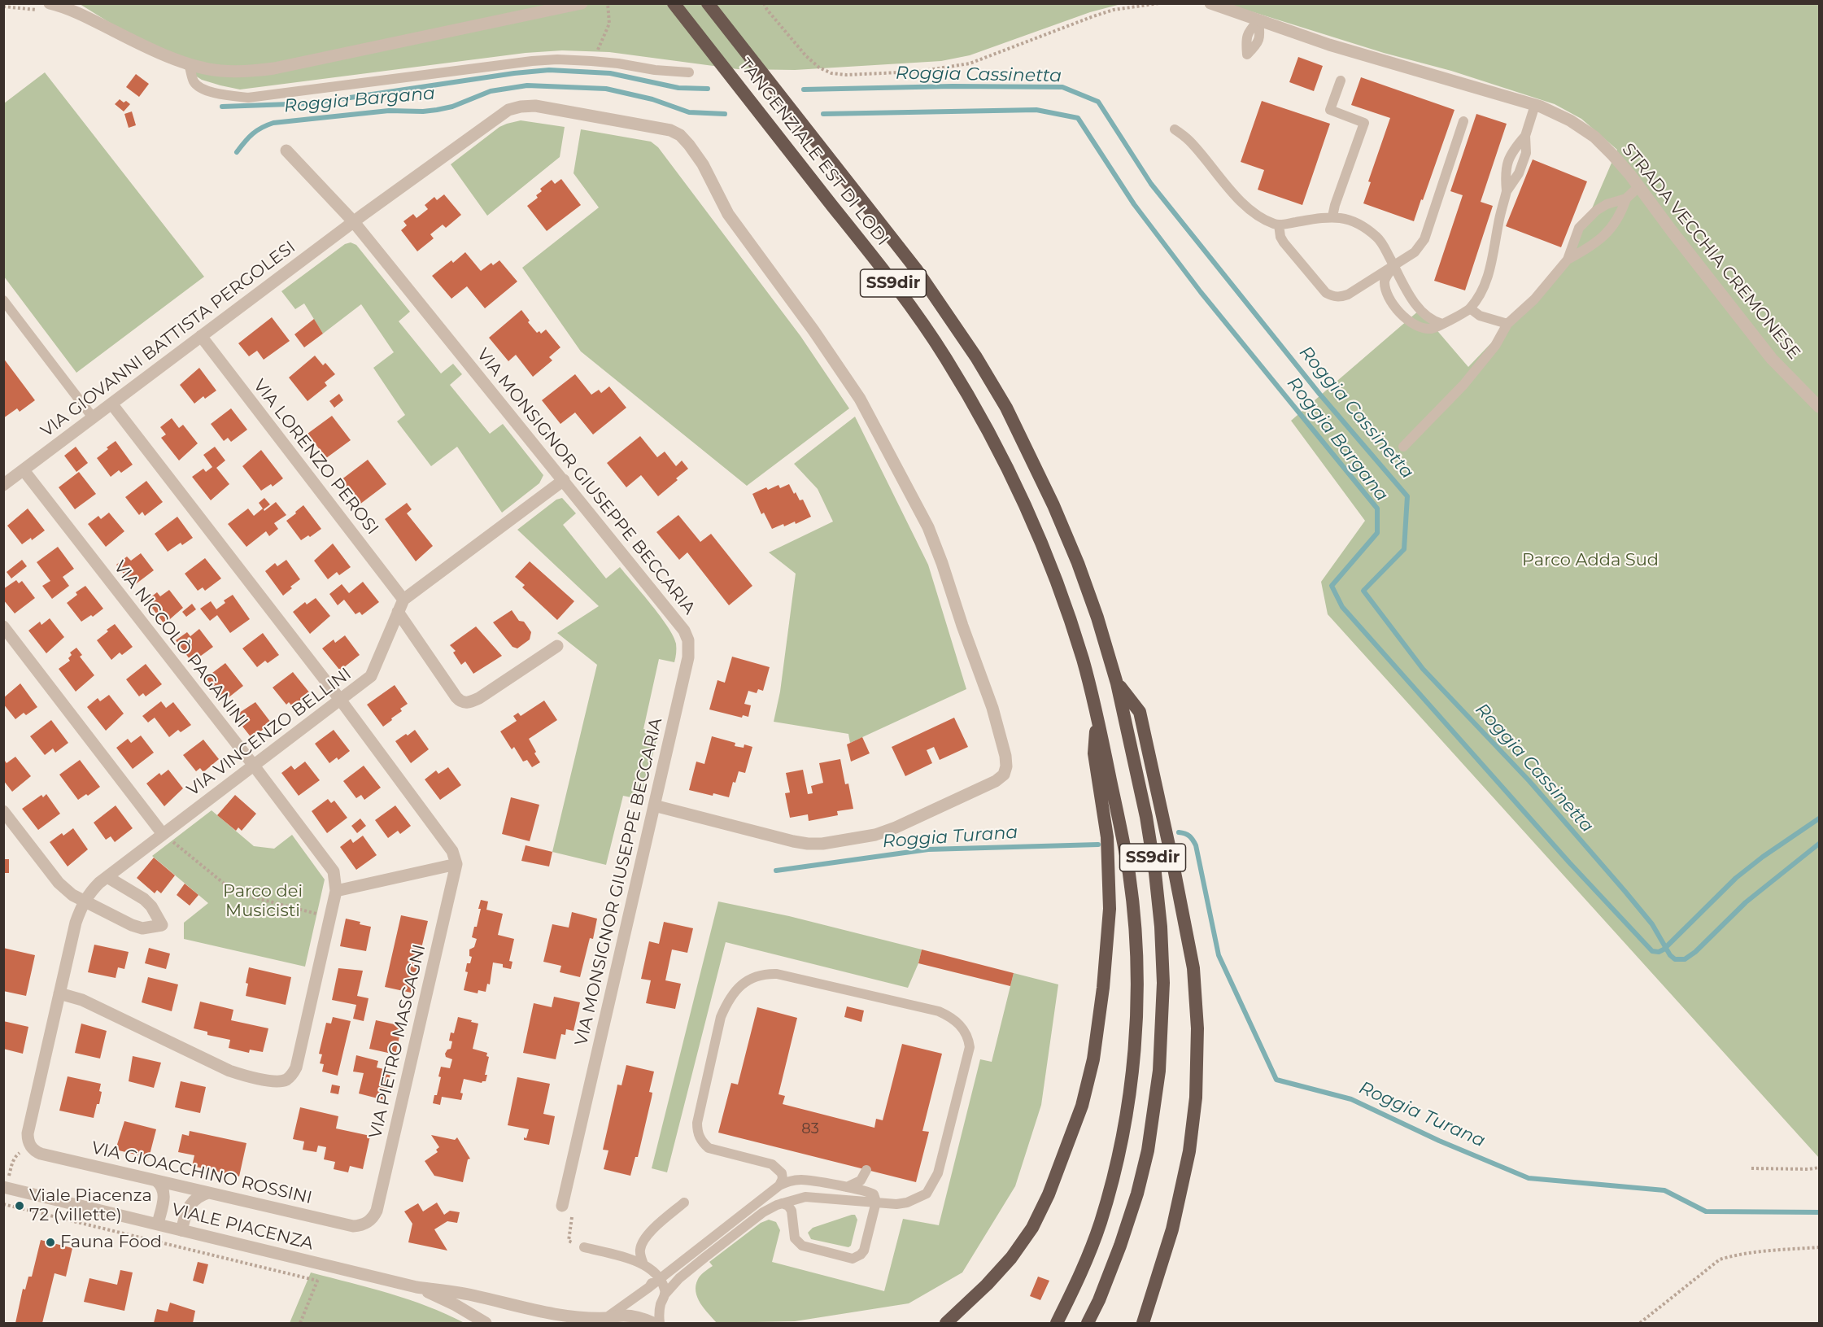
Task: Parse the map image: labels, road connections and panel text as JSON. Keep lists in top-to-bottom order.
{
  "streets": {
    "highway": ["TANGENZIALE EST DI LODI", "SS9dir"],
    "street": [
      "STRADA VECCHIA CREMONESE",
      "VIA GIOVANNI BATTISTA PERGOLESI",
      "VIA LORENZO PEROSI",
      "VIA MONSIGNOR GIUSEPPE BECCARIA",
      "VIA NICCOLÒ PAGANINI",
      "VIA VINCENZO BELLINI",
      "VIA PIETRO MASCAGNI",
      "VIA GIOACCHINO ROSSINI",
      "VIALE PIACENZA"
    ]
  },
  "crossings": [
    ["VIA GIOVANNI BATTISTA PERGOLESI", "VIA LORENZO PEROSI"],
    ["VIA GIOVANNI BATTISTA PERGOLESI", "VIA MONSIGNOR GIUSEPPE BECCARIA"],
    ["VIA GIOVANNI BATTISTA PERGOLESI", "VIA NICCOLÒ PAGANINI"],
    ["VIA LORENZO PEROSI", "VIA VINCENZO BELLINI"],
    ["VIA MONSIGNOR GIUSEPPE BECCARIA", "VIA VINCENZO BELLINI"],
    ["VIA NICCOLÒ PAGANINI", "VIA VINCENZO BELLINI"],
    ["VIA PIETRO MASCAGNI", "VIA GIOACCHINO ROSSINI"]
  ],
  "water": ["Roggia Cassinetta", "Roggia Bargana", "Roggia Turana"],
  "parks": ["Parco Adda Sud", "Parco dei Musicisti"],
  "places": ["Viale Piacenza 72 (villette)", "Fauna Food"],
  "house_numbers": ["83"]
}
